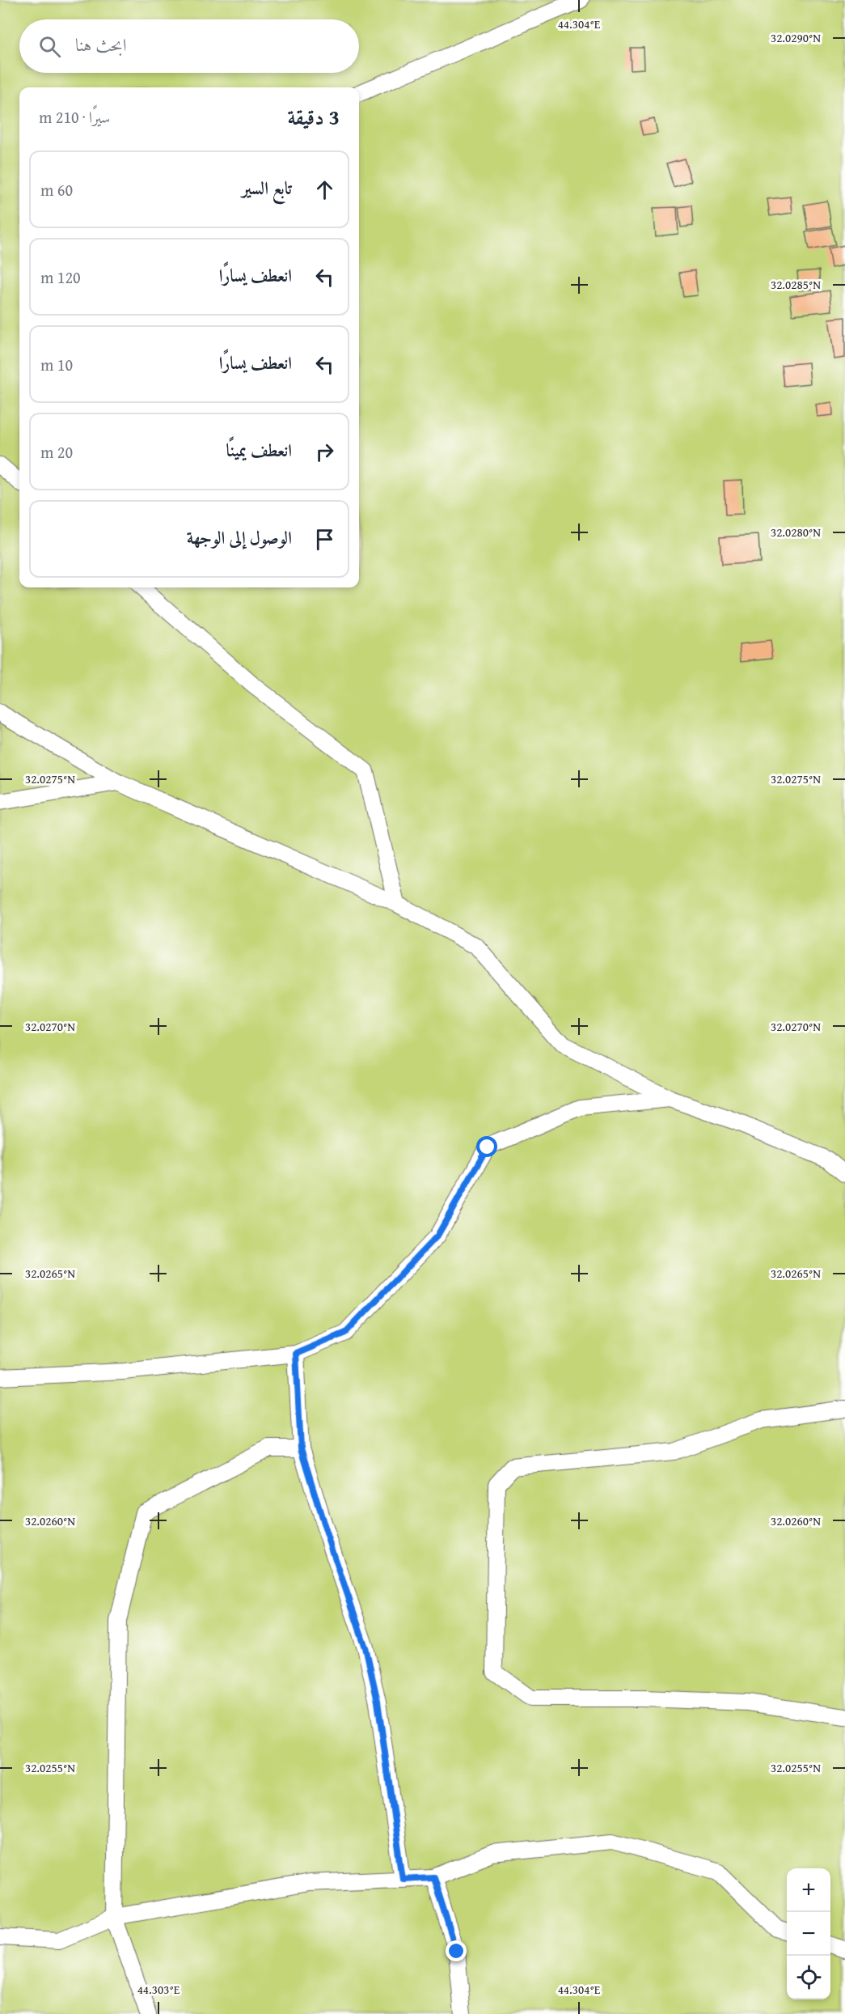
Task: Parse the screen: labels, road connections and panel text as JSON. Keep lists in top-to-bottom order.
{
  "page": {
    "search": "ابحث هنا",
    "heading": ["3 دقيقة", "سيرًا · 210 m"],
    "list": [
      ["تابع السير", "60 m"],
      ["انعطف يسارًا", "120 m"],
      ["انعطف يسارًا", "10 m"],
      ["انعطف يمينًا", "20 m"],
      "الوصول إلى الوجهة"
    ],
    "map_buttons": ["+", "−"]
  },
  "coordinates": [
    "44.304°E",
    "32.0290°N",
    "32.0285°N",
    "32.0280°N",
    "32.0275°N",
    "32.0270°N",
    "32.0265°N",
    "32.0260°N",
    "32.0255°N",
    "44.303°E"
  ]
}
